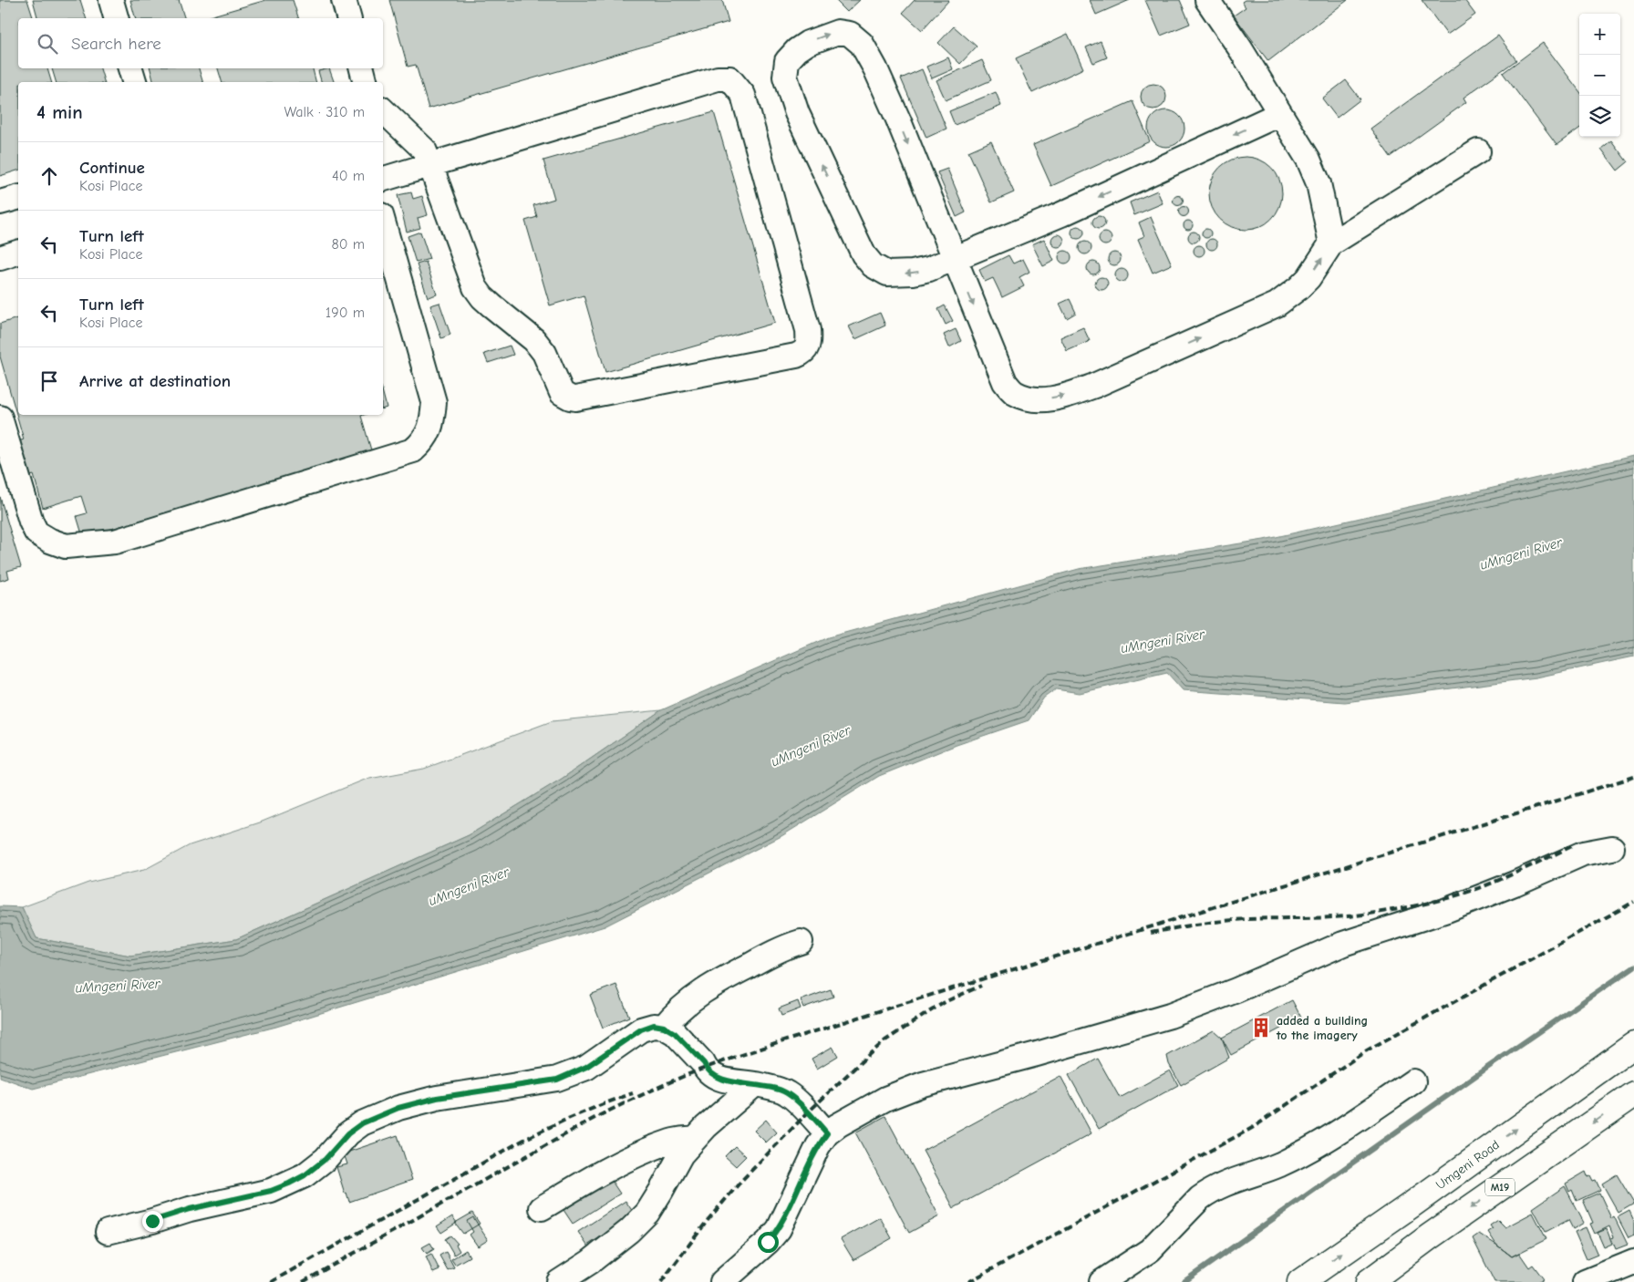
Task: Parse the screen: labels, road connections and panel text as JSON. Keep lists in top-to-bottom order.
{
  "streets": {
    "highway": ["Umgeni Road", "M19"]
  },
  "water": ["uMngeni River"],
  "places": {
    "building": ["added a building to the imagery"]
  },
  "page": {
    "map_buttons": ["+", "−"],
    "search": "Search here",
    "heading": ["4 min", "Walk · 310 m"],
    "list": [
      ["Continue", "Kosi Place", "40 m"],
      ["Turn left", "Kosi Place", "80 m"],
      ["Turn left", "Kosi Place", "190 m"],
      "Arrive at destination"
    ]
  }
}
